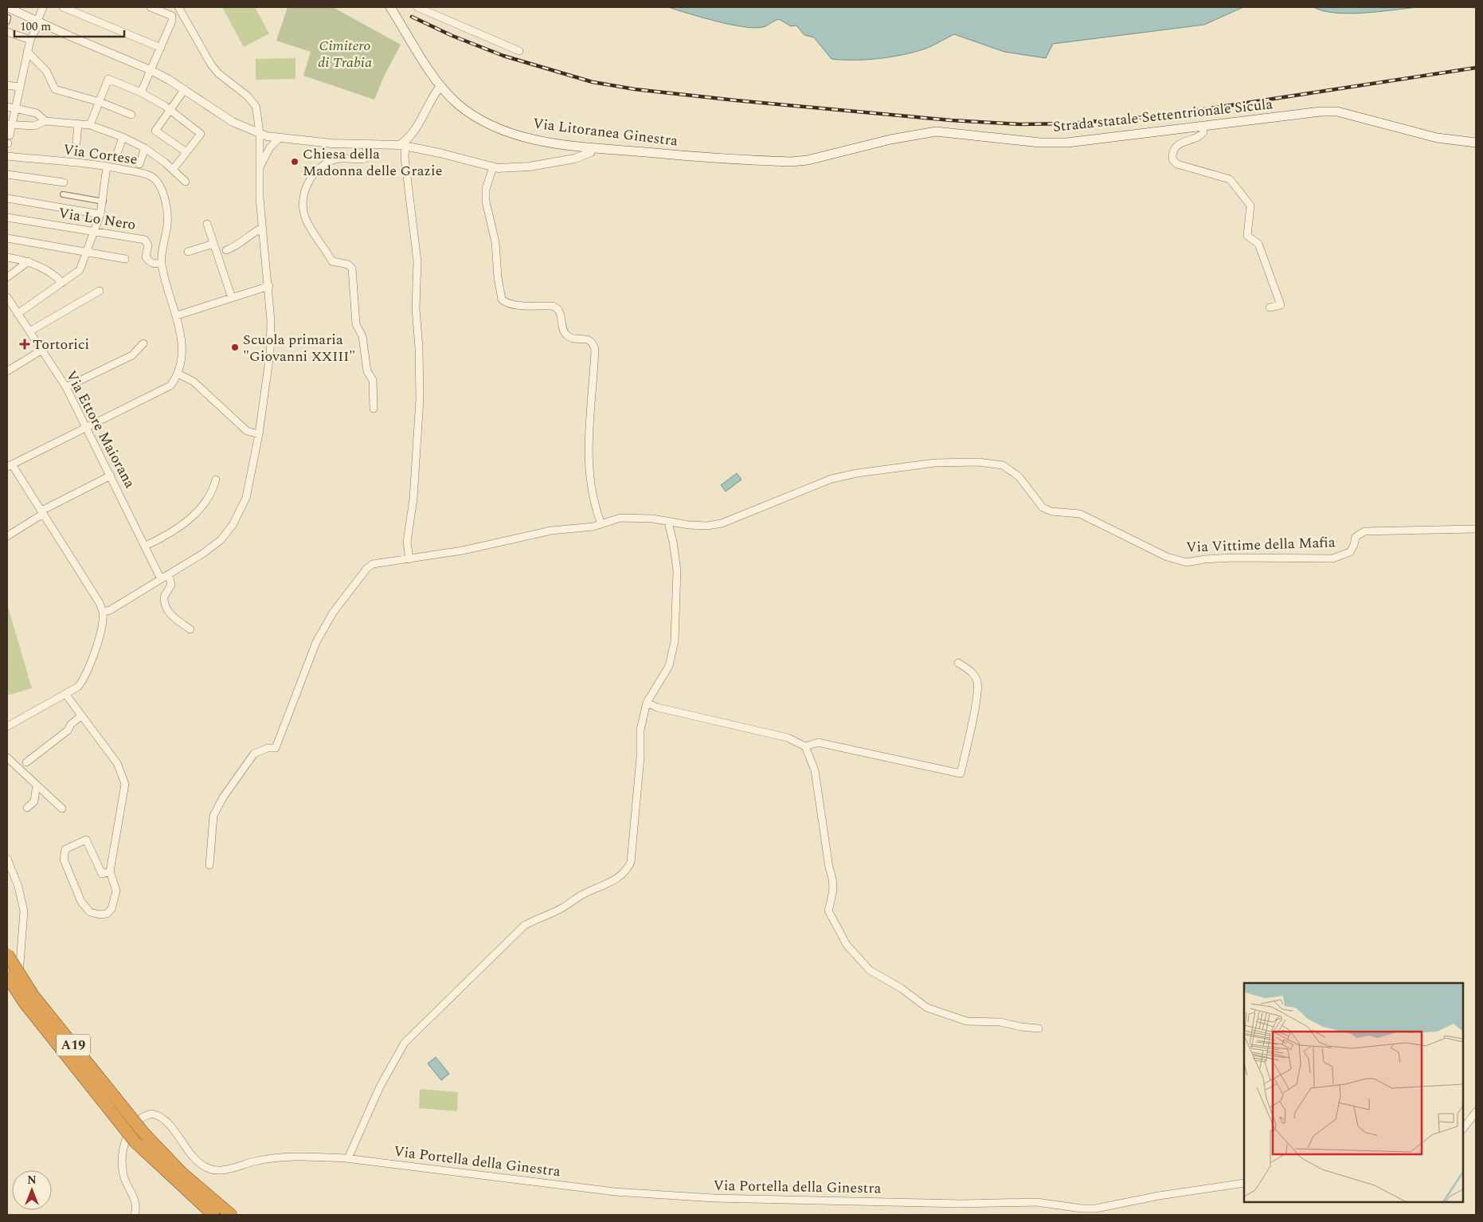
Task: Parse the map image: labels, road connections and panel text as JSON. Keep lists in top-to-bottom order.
{
  "streets": {
    "highway": ["A19"],
    "main road": ["Strada statale Settentrionale Sicula", "Via Litoranea Ginestra"],
    "street": [
      "Via Cortese",
      "Via Lo Nero",
      "Via Ettore Maiorana",
      "Via Vittime della Mafia",
      "Via Portella della Ginestra"
    ]
  },
  "crossings": [
    ["Strada statale Settentrionale Sicula", "Via Litoranea Ginestra"],
    ["Via Cortese", "Via Lo Nero"]
  ],
  "parks": ["Cimitero di Trabia"],
  "places": {
    "other": ["Chiesa della Madonna delle Grazie", "Scuola primaria \"Giovanni XXIII\""],
    "health": ["Tortorici"]
  },
  "scale_bar": "100 m",
  "north": "top"
}
